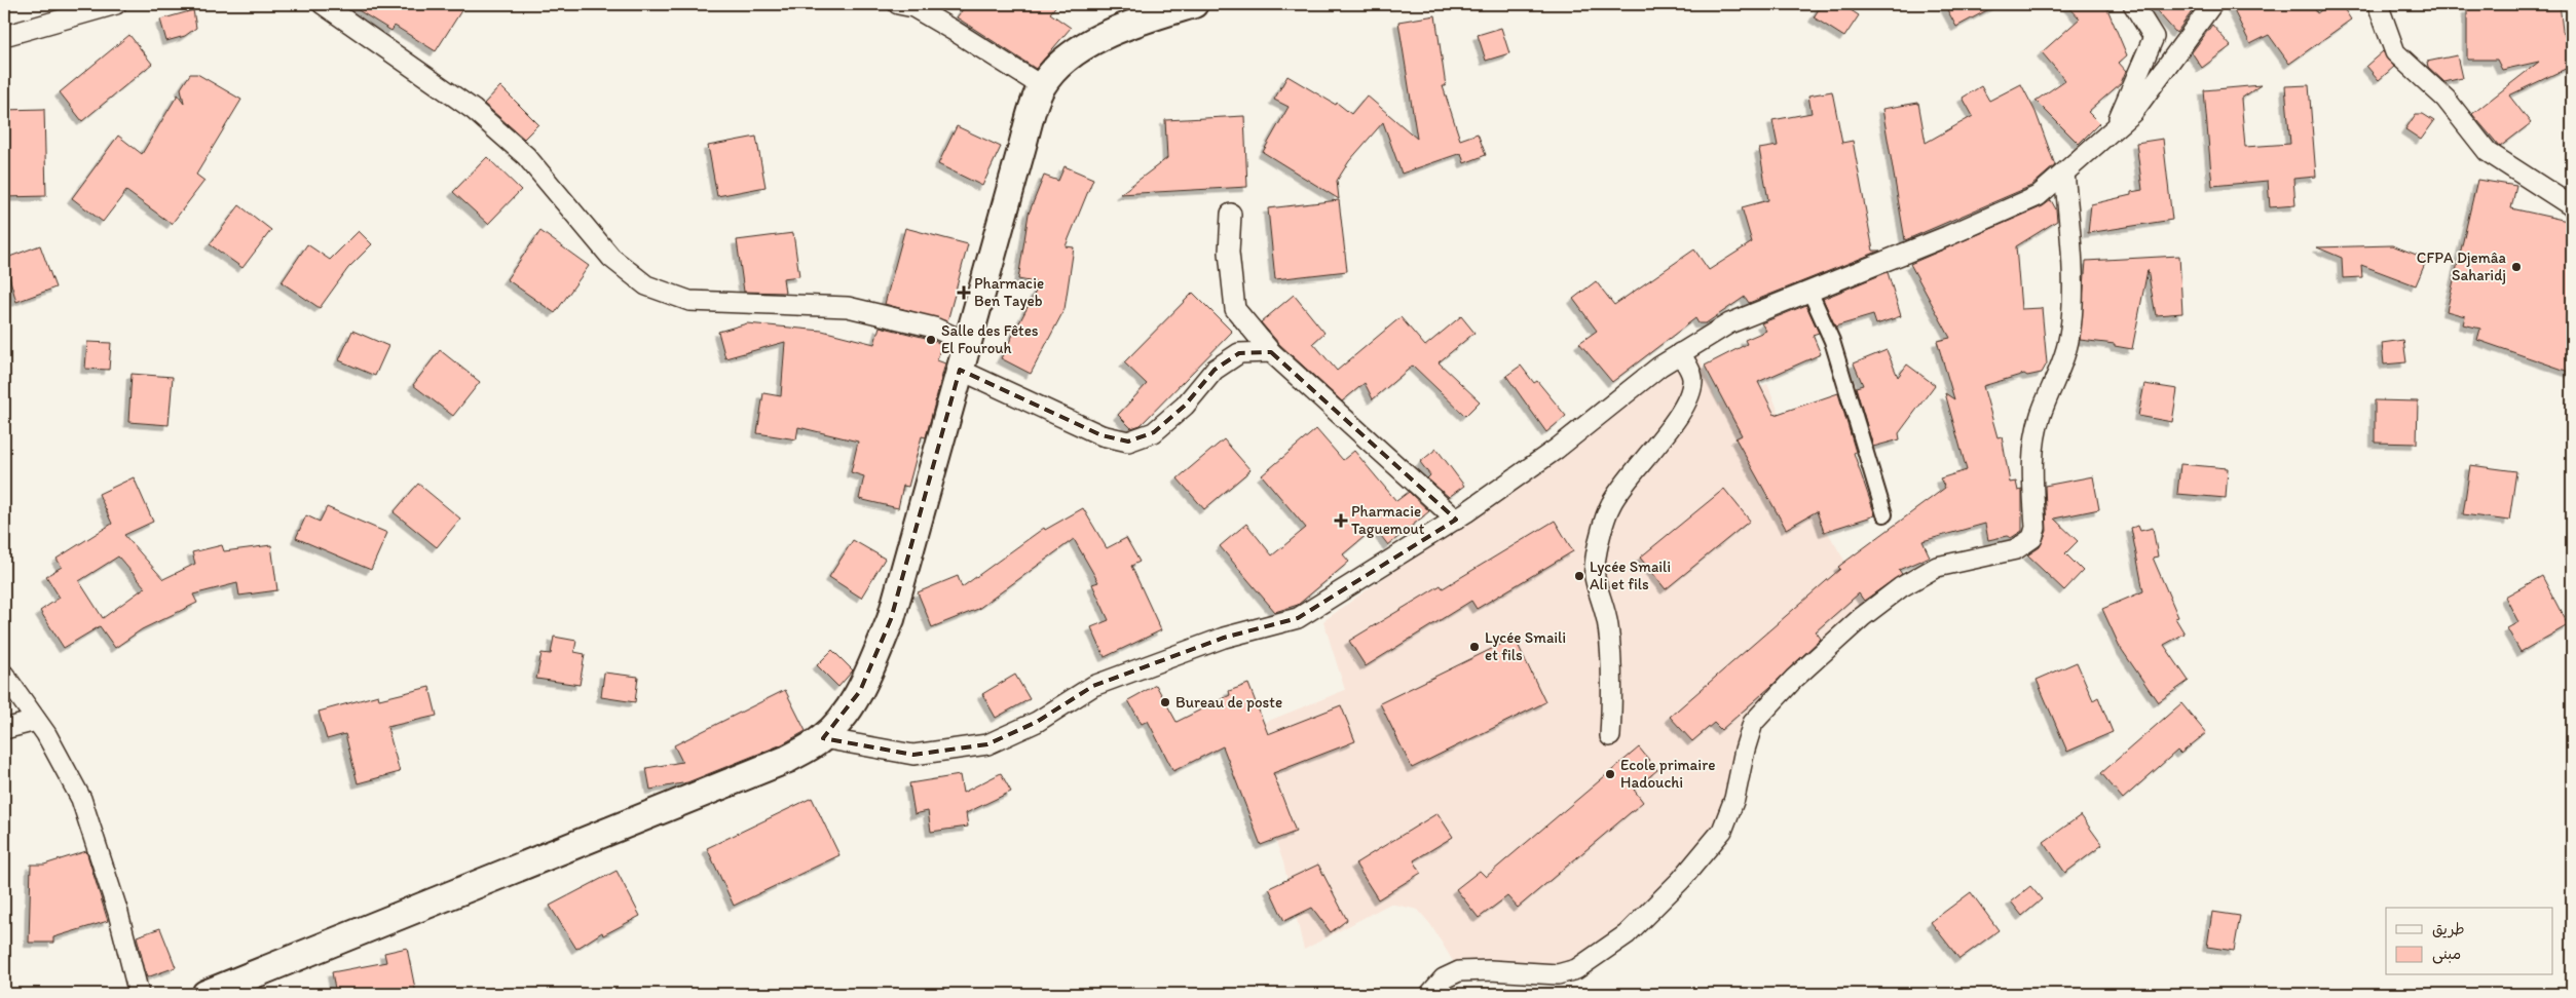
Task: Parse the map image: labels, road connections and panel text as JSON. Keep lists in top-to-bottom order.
{
  "places": {
    "other": [
      "CFPA Djemâa Saharidj",
      "Salle des Fêtes El Fourouh",
      "Lycée Smaili Ali et fils",
      "Lycée Smaili et fils",
      "Bureau de poste",
      "Ecole primaire Hadouchi"
    ],
    "health": ["Pharmacie Ben Tayeb", "Pharmacie Taguemout"]
  },
  "legend": ["طريق", "مبنى"]
}
